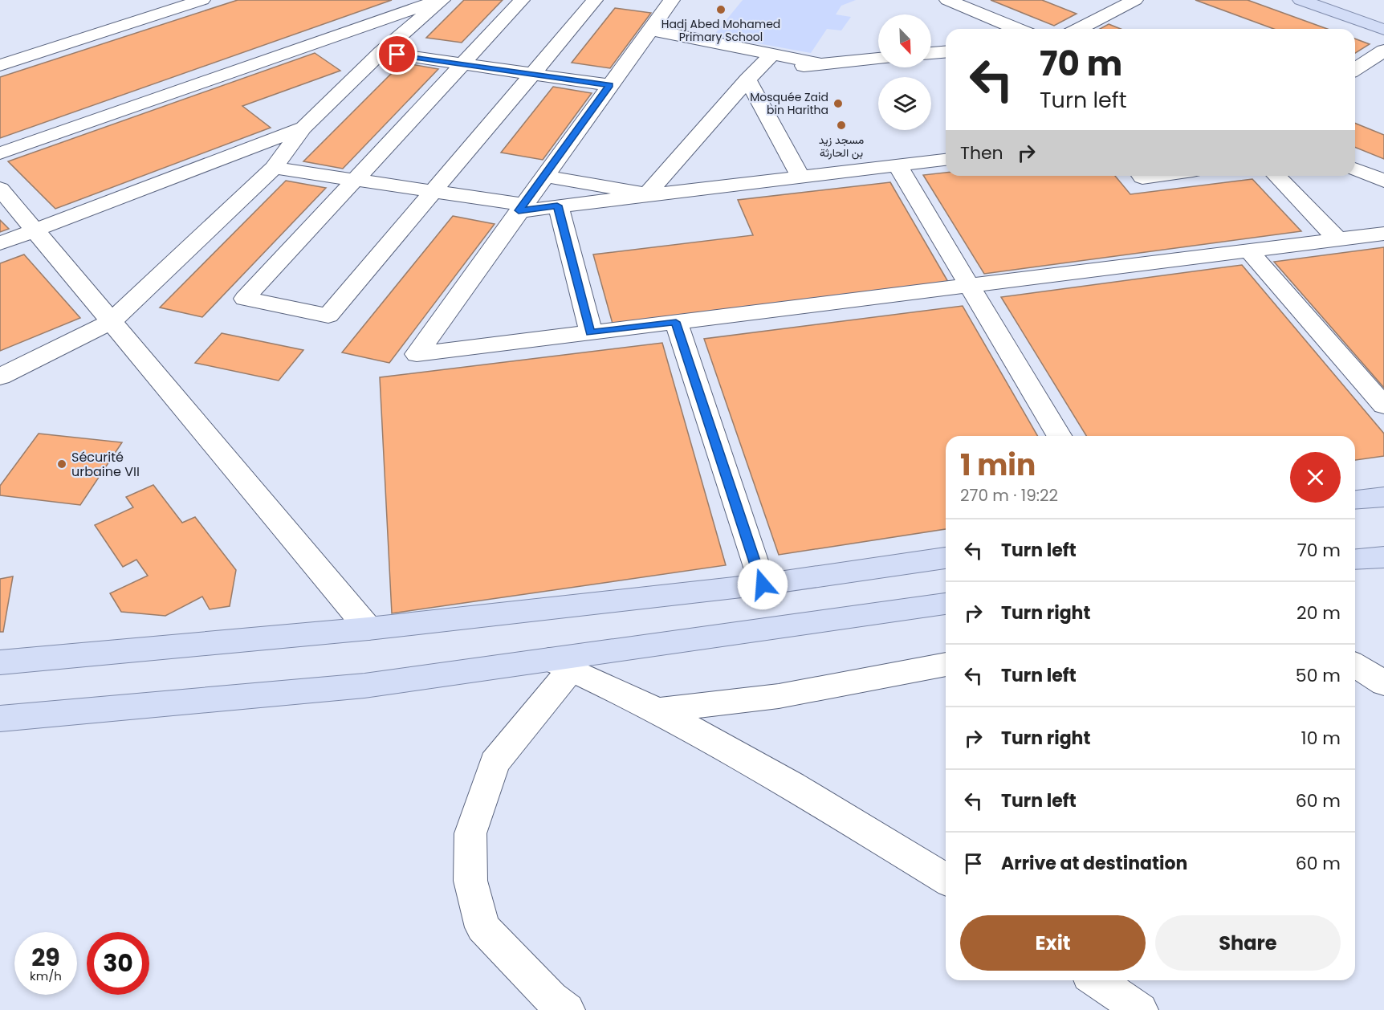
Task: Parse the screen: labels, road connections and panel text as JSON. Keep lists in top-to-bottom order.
{
  "places": [
    "Hadj Abed Mohamed Primary School",
    "Mosquée Zaid bin Haritha",
    "مسجد زيد بن الحارثة",
    "Sécurité urbaine VII"
  ],
  "north": "bottom right",
  "page": {
    "turn": ["70 m", "Turn left"],
    "then": "Then",
    "heading": ["1 min", "270 m · 19:22"],
    "list": [
      {
        "name": "Turn left",
        "value": "70 m"
      },
      {
        "name": "Turn right",
        "value": "20 m"
      },
      {
        "name": "Turn left",
        "value": "50 m"
      },
      {
        "name": "Turn right",
        "value": "10 m"
      },
      {
        "name": "Turn left",
        "value": "60 m"
      },
      {
        "name": "Arrive at destination",
        "value": "60 m"
      }
    ],
    "buttons": ["Exit", "Share"],
    "speed": "29 km/h",
    "limit": "30"
  }
}
